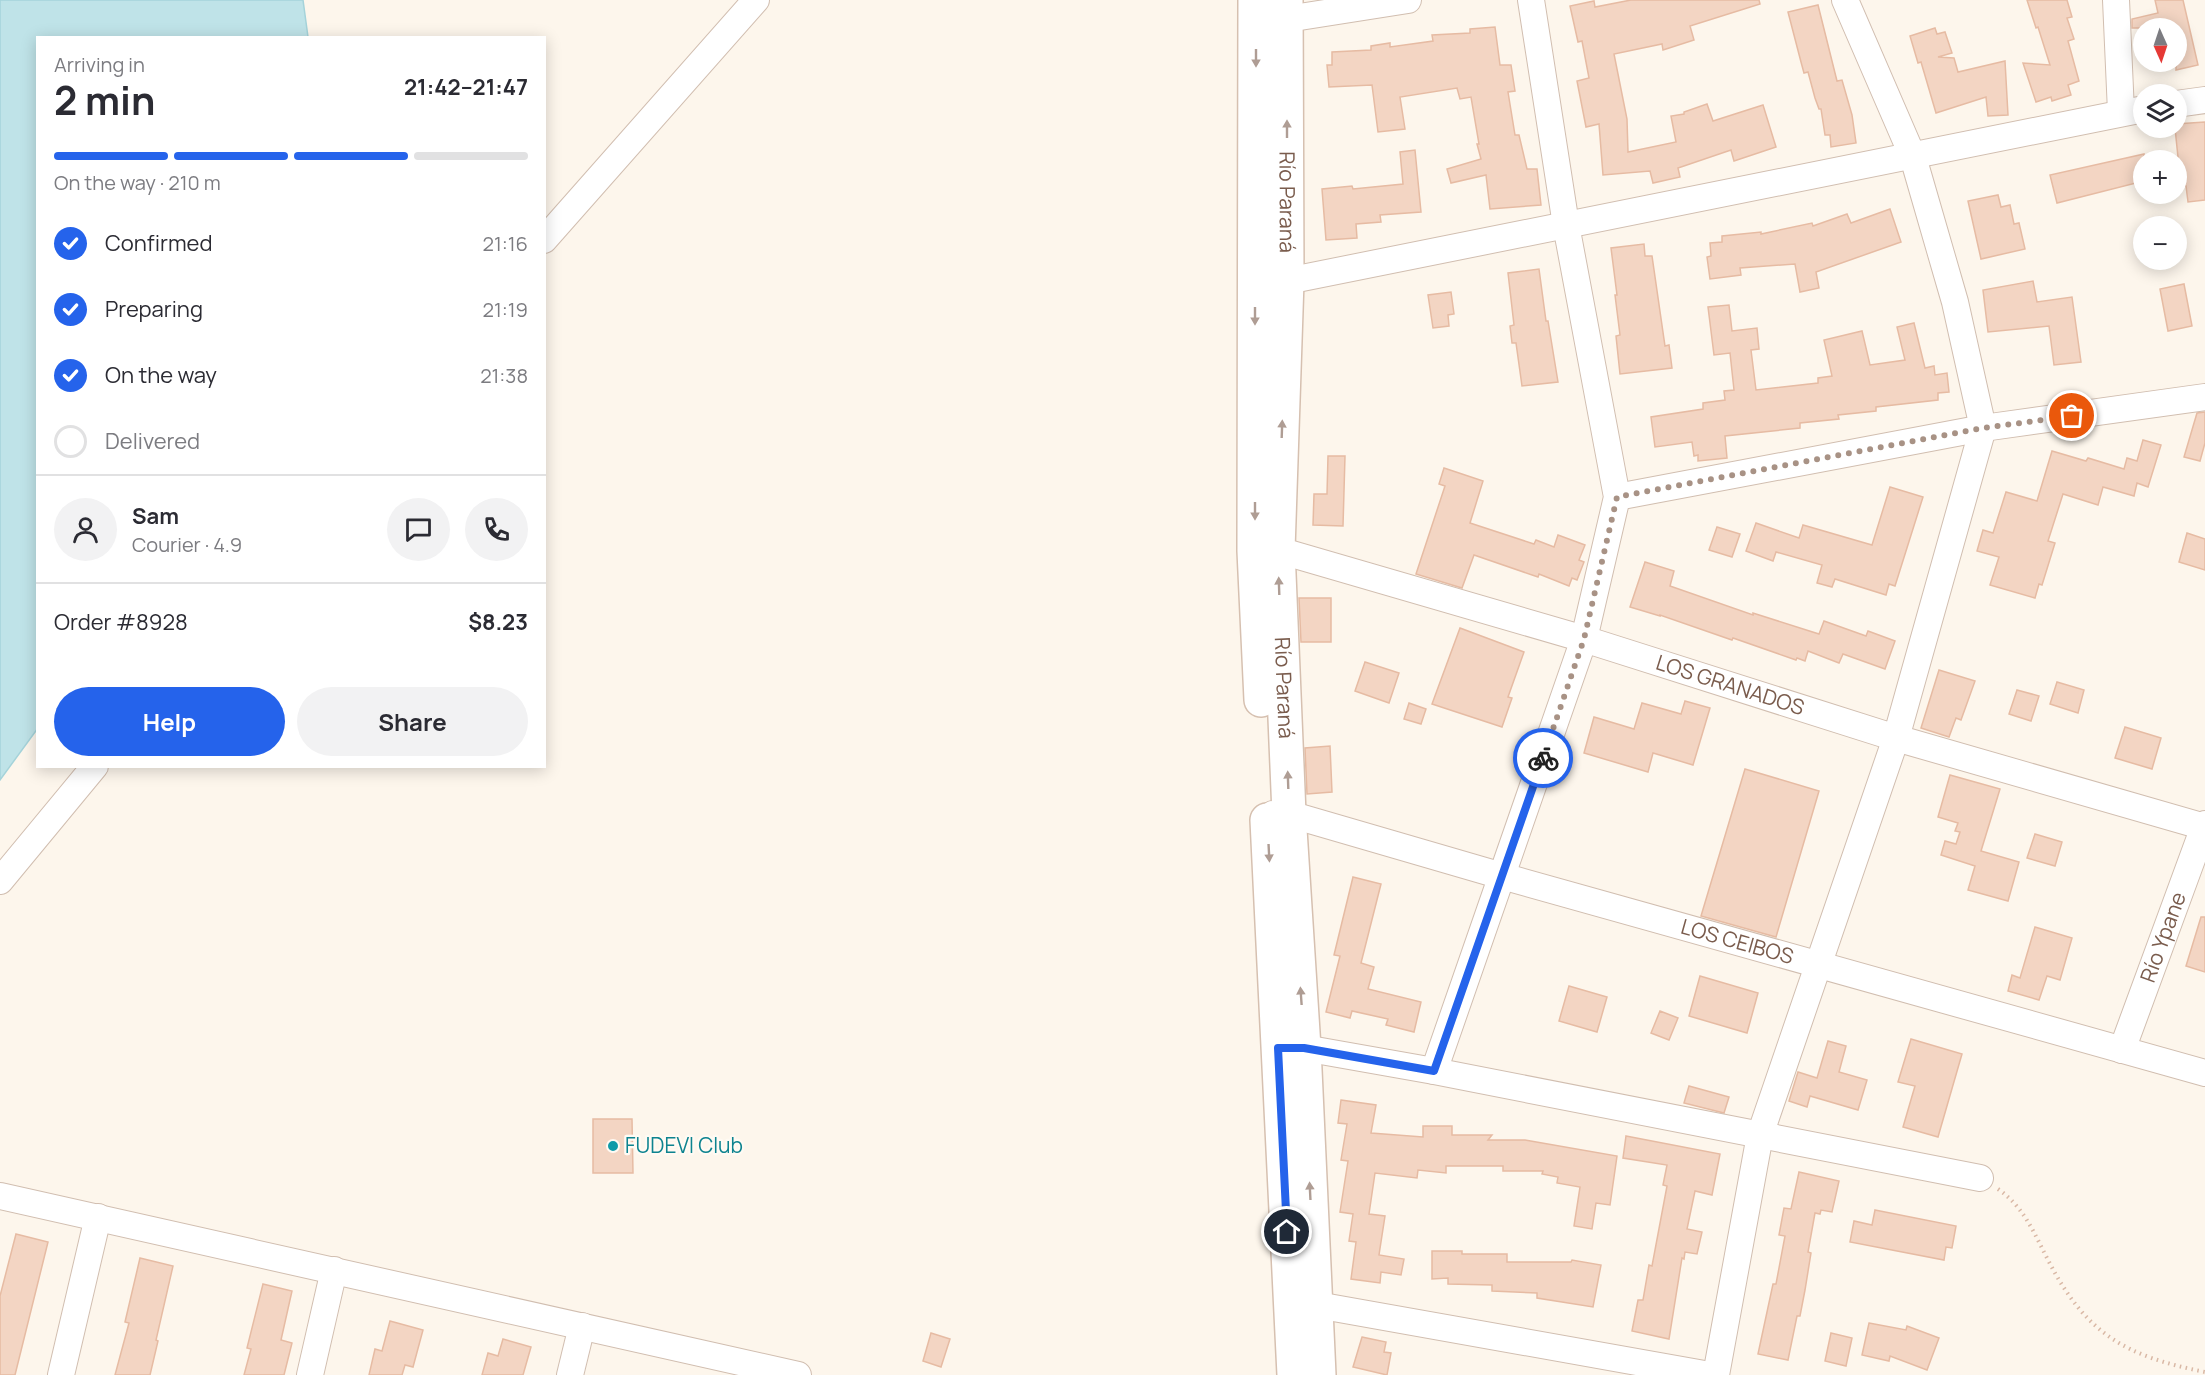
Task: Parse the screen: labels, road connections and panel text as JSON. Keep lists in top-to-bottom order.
{
  "streets": {
    "street": [
      "Río Paraná",
      "LOS GRANADOS",
      "Río Ypane",
      "LOS CEIBOS"
    ]
  },
  "crossings": [
    ["Río Paraná", "LOS GRANADOS"],
    ["Río Paraná", "LOS CEIBOS"],
    ["LOS GRANADOS", "Río Ypane"],
    ["Río Ypane", "LOS CEIBOS"]
  ],
  "places": ["FUDEVI Club"],
  "north": "bottom",
  "page": {
    "map_buttons": ["+", "−"],
    "heading": ["2 min", "Arriving in", "21:42–21:47"],
    "panel": [
      "Sam",
      "Courier · 4.9",
      "Order #8928",
      "$8.23"
    ],
    "bar": "On the way · 210 m",
    "list": [
      ["Confirmed", "21:16"],
      ["Preparing", "21:19"],
      ["On the way", "21:38"],
      "Delivered"
    ],
    "buttons": ["Help", "Share"]
  }
}
